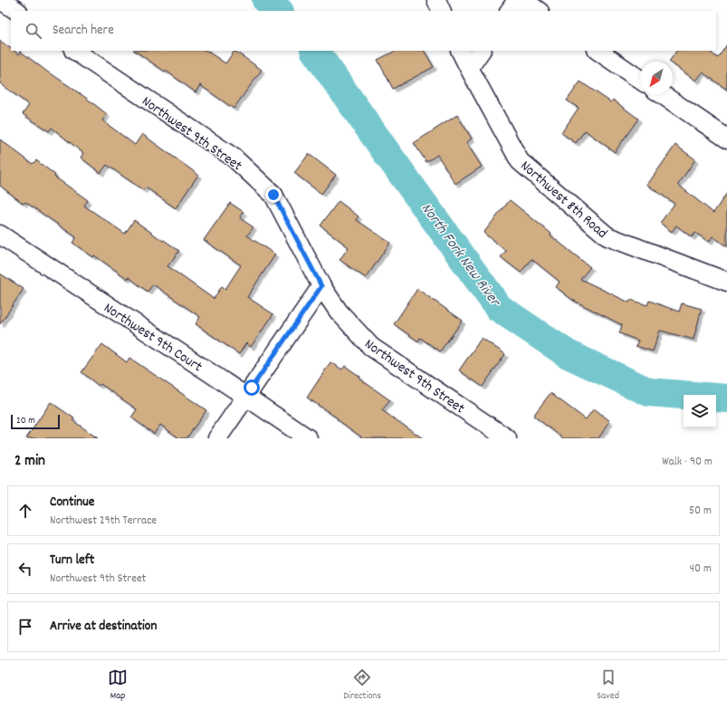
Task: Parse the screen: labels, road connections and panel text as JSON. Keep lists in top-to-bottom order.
{
  "streets": {
    "street": ["Northwest 9th Street", "Northwest 8th Road", "Northwest 9th Court"]
  },
  "water": ["North Fork New River"],
  "scale_bar": "20 m",
  "north": "bottom left",
  "page": {
    "search": "Search here",
    "scale": "20 m",
    "heading": ["2 min", "Walk · 90 m"],
    "list": [
      ["Continue", "Northwest 29th Terrace", "50 m"],
      ["Turn left", "Northwest 9th Street", "40 m"],
      "Arrive at destination"
    ],
    "nav": ["Map", "Directions", "Saved"]
  }
}
